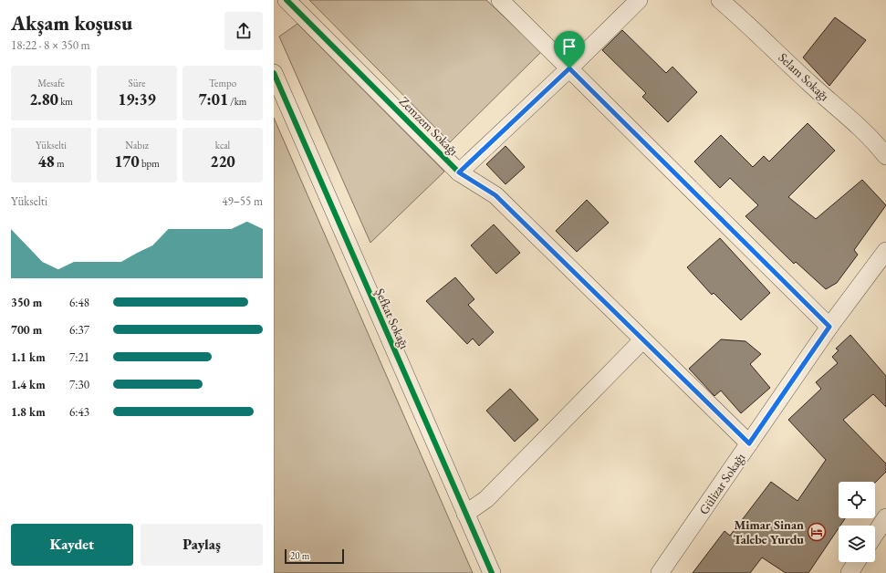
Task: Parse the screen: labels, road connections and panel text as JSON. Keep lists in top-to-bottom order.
{
  "streets": {
    "street": [
      "Selam Sokağı",
      "Zemzem Sokağı",
      "Şefkat Sokağı",
      "Gülizar Sokağı"
    ]
  },
  "crossings": [
    ["Zemzem Sokağı", "Gülizar Sokağı"]
  ],
  "places": {
    "hotel": ["Mimar Sinan Talebe Yurdu"]
  },
  "scale_bar": "20 m",
  "page": {
    "heading": ["Akşam koşusu", "18:22 · 8 × 350 m"],
    "stats": [
      ["Mesafe", "2.80 km"],
      ["Süre", "19:39"],
      ["Tempo", "7:01 /km"],
      ["Yükselti", "48 m"],
      ["Nabız", "170 bpm"],
      ["kcal", "220"]
    ],
    "chart": ["Yükselti", "49–55 m"],
    "list": [
      {
        "name": "350 m",
        "note": "6:48"
      },
      {
        "name": "700 m",
        "note": "6:37"
      },
      {
        "name": "1.1 km",
        "note": "7:21"
      },
      {
        "name": "1.4 km",
        "note": "7:30"
      },
      {
        "name": "1.8 km",
        "note": "6:43"
      }
    ],
    "buttons": ["Kaydet", "Paylaş"],
    "scale": "20 m"
  }
}
